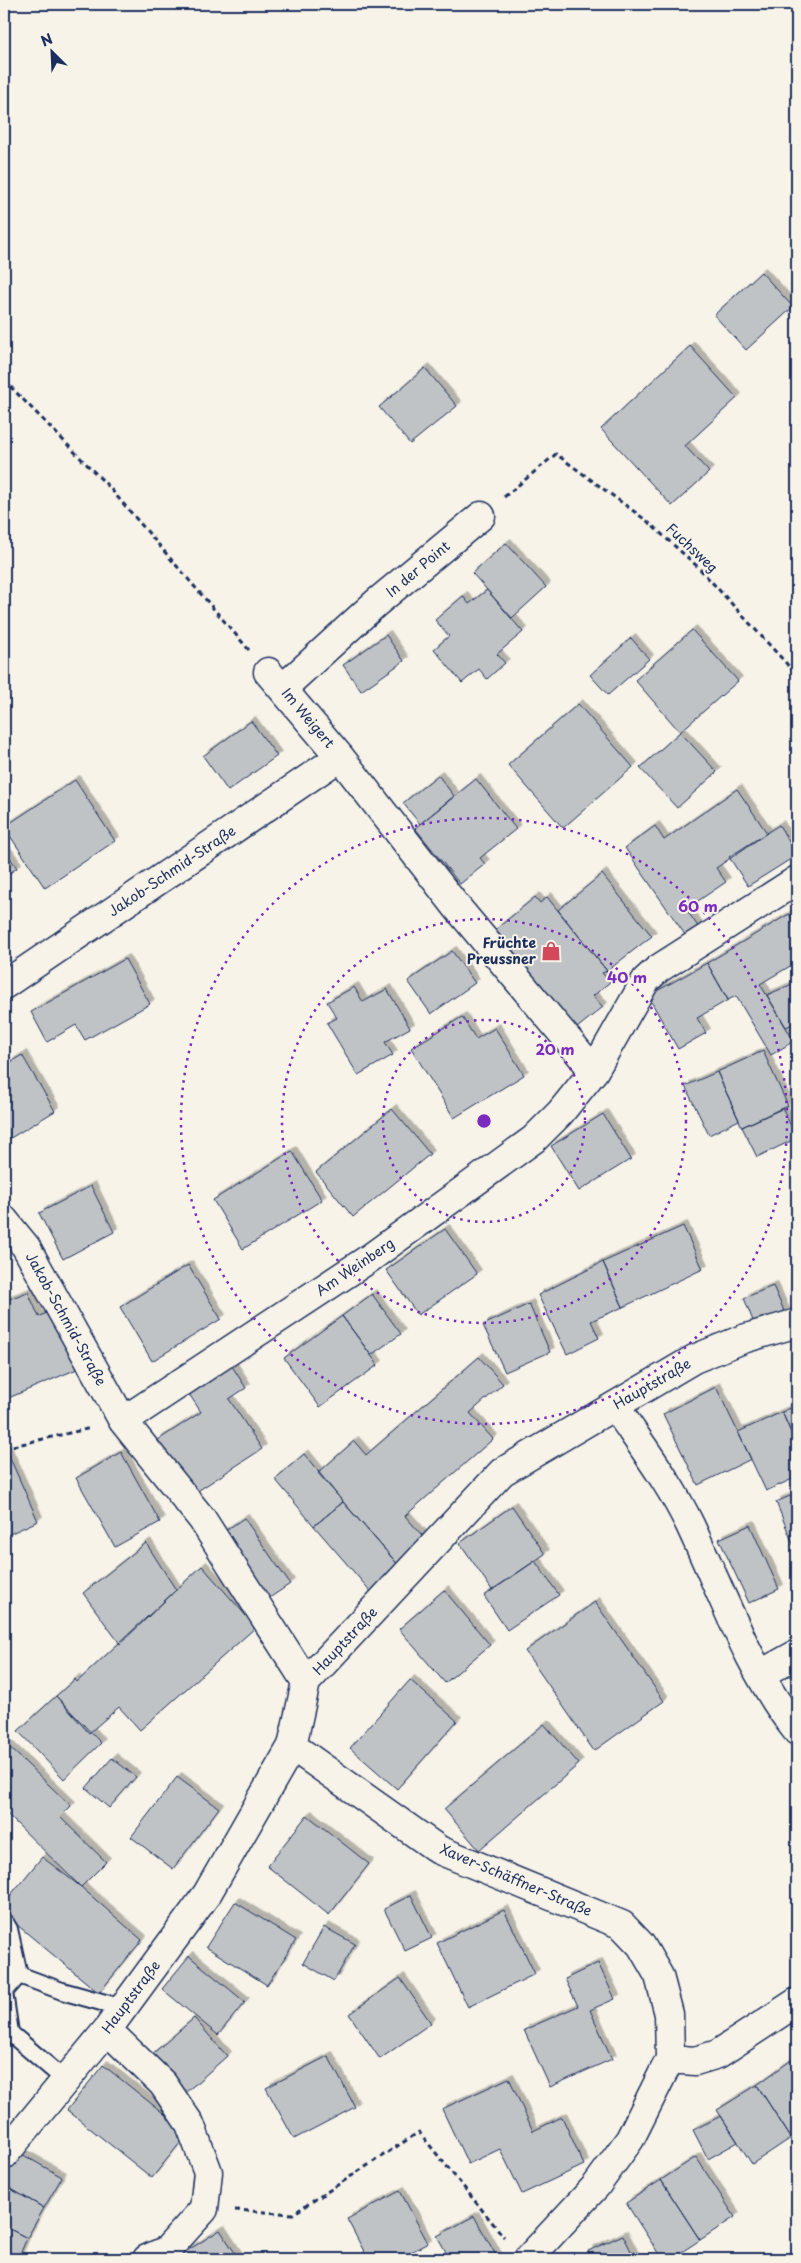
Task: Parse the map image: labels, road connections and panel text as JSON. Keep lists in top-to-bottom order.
{
  "streets": {
    "street": [
      "In der Point",
      "Im Weigert",
      "Jakob-Schmid-Straße",
      "Am Weinberg",
      "Hauptstraße",
      "Xaver-Schäffner-Straße"
    ],
    "path": ["Fuchsweg"]
  },
  "crossings": [
    ["Fuchsweg", "In der Point"],
    ["In der Point", "Im Weigert"],
    ["Im Weigert", "Jakob-Schmid-Straße"],
    ["Im Weigert", "Am Weinberg"],
    ["Jakob-Schmid-Straße", "Am Weinberg"],
    ["Hauptstraße", "Xaver-Schäffner-Straße"]
  ],
  "places": {
    "shop": ["Früchte Preussner"]
  },
  "north": "top left",
  "rings": ["60 m", "40 m", "20 m"]
}
